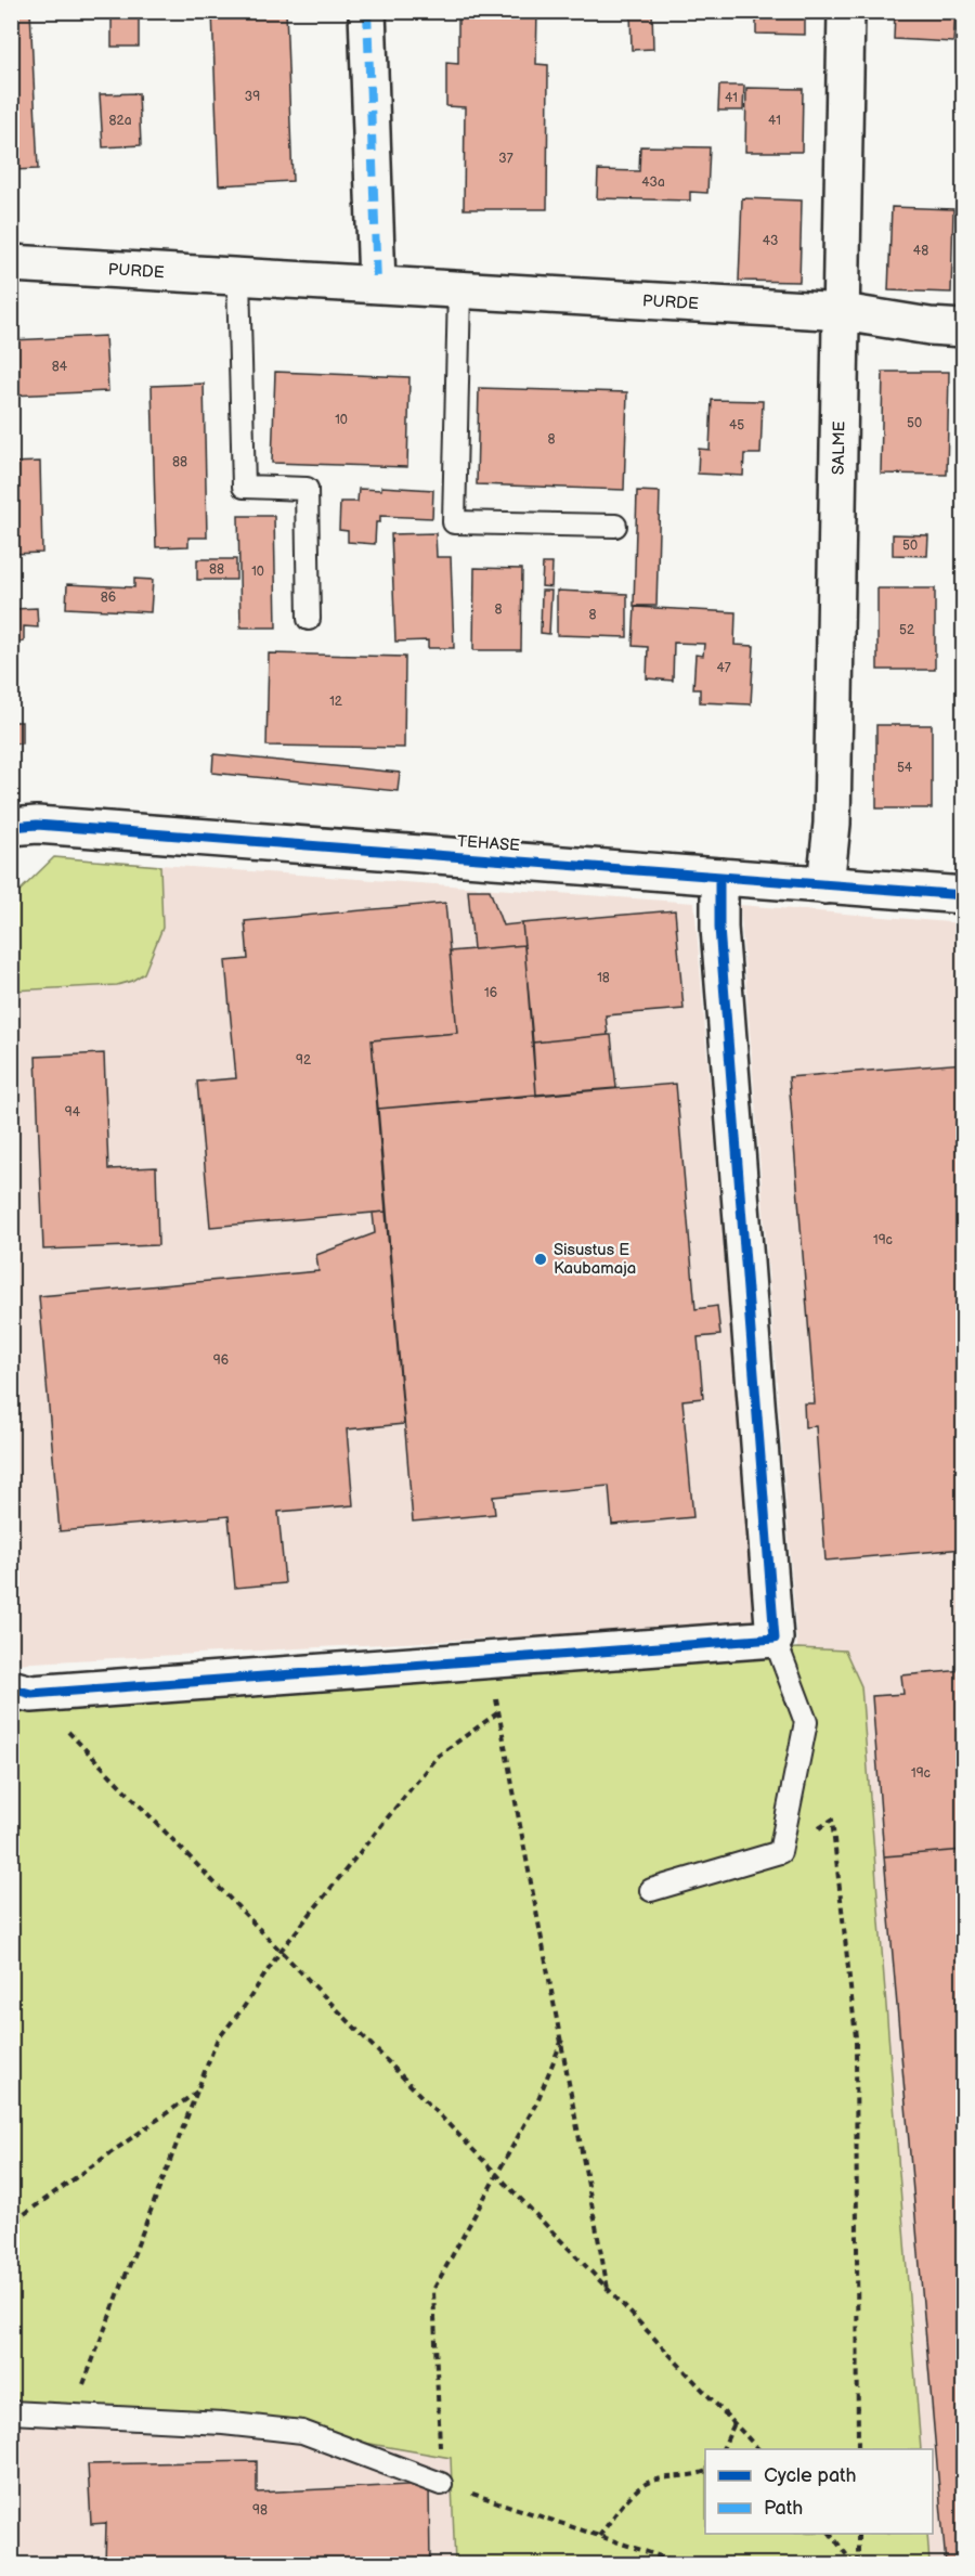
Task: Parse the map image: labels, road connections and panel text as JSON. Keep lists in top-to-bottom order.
{
  "streets": {
    "street": ["PURDE", "SALME", "TEHASE"]
  },
  "crossings": [
    ["PURDE", "SALME"],
    ["SALME", "TEHASE"]
  ],
  "places": ["Sisustus E Kaubamaja"],
  "house_numbers": [
    "39",
    "41",
    "82a",
    "41",
    "37",
    "43a",
    "43",
    "48",
    "84",
    "10",
    "50",
    "45",
    "8",
    "88",
    "50",
    "88",
    "10",
    "86",
    "8",
    "8",
    "52",
    "47",
    "12",
    "54",
    "18",
    "16",
    "92",
    "94",
    "19c",
    "96",
    "19c",
    "98"
  ],
  "legend": ["Cycle path", "Path"]
}
